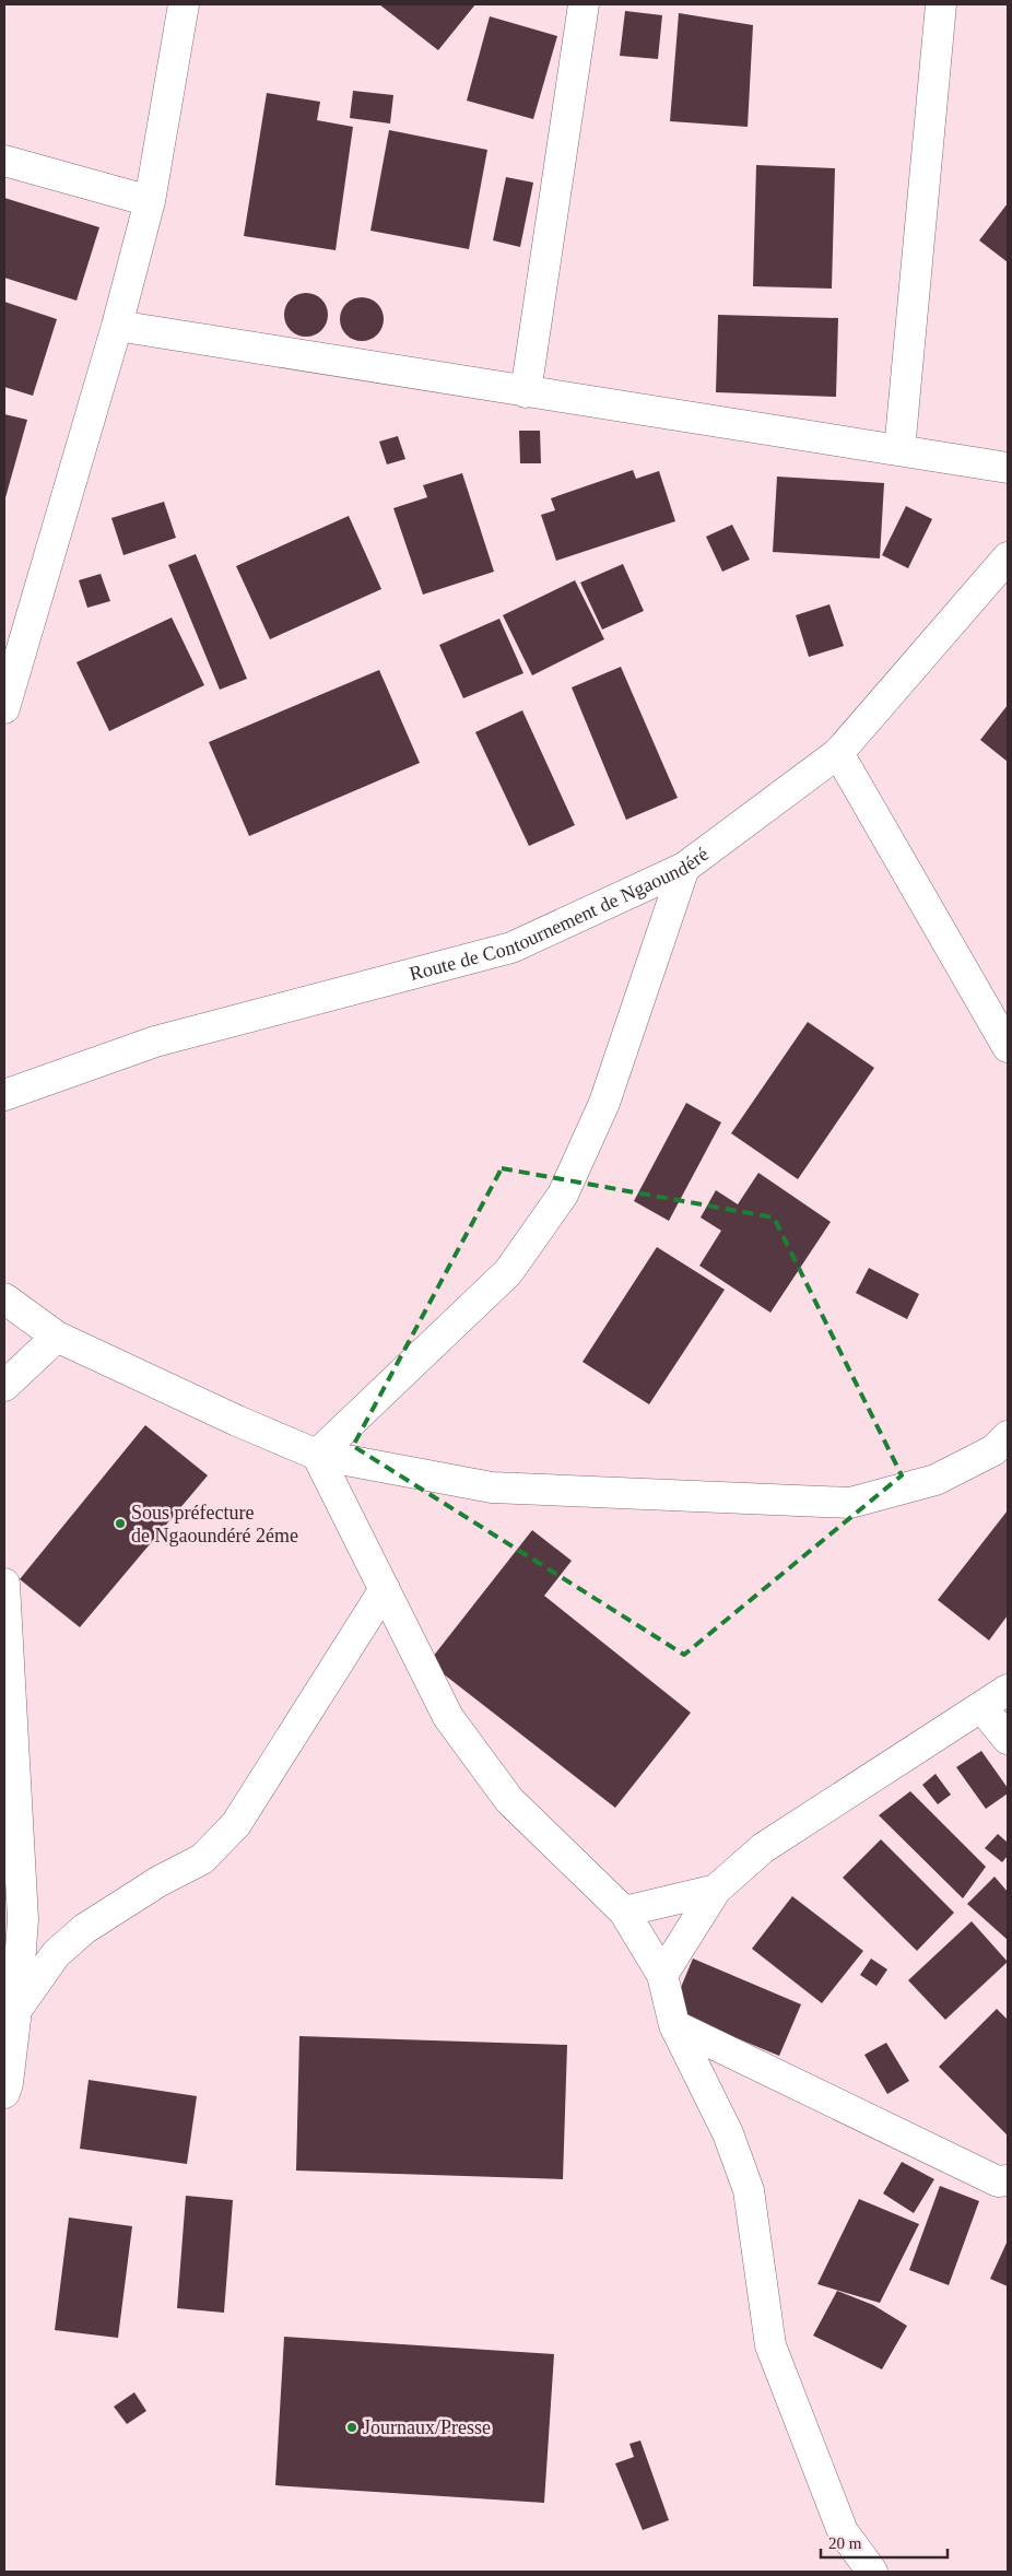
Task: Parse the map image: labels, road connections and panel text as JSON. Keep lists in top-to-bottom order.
{
  "streets": {
    "street": ["Route de Contournement de Ngaoundéré"]
  },
  "places": ["Sous préfecture de Ngaoundéré 2éme", "Journaux/Presse"],
  "scale_bar": "20 m"
}
